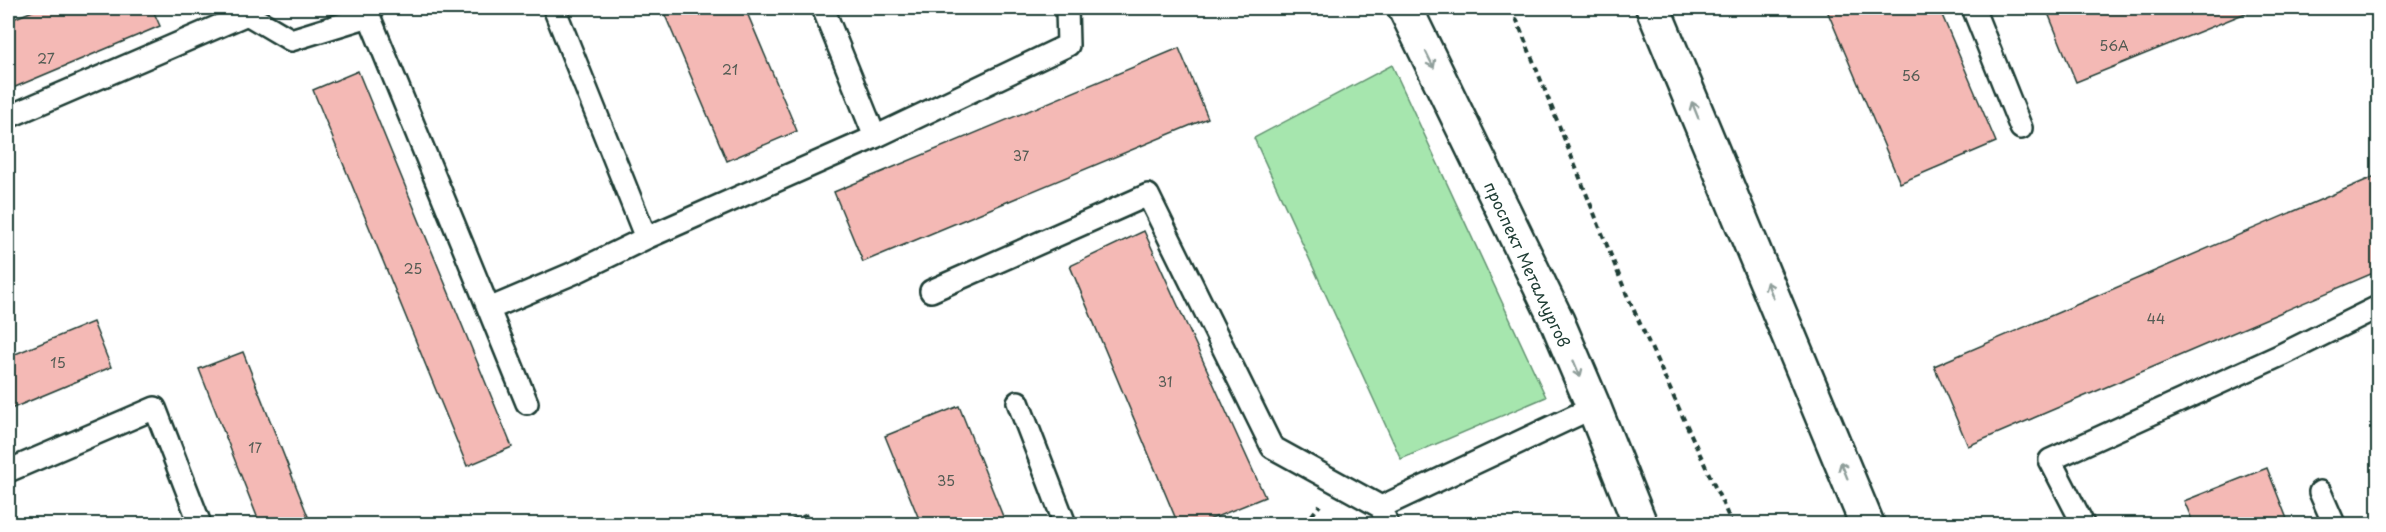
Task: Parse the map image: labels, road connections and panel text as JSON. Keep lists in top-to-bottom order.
{
  "streets": {
    "street": ["проспект Металлургов"]
  },
  "house_numbers": [
    "56А",
    "27",
    "21",
    "56",
    "37",
    "25",
    "44",
    "15",
    "31",
    "17",
    "35"
  ]
}
